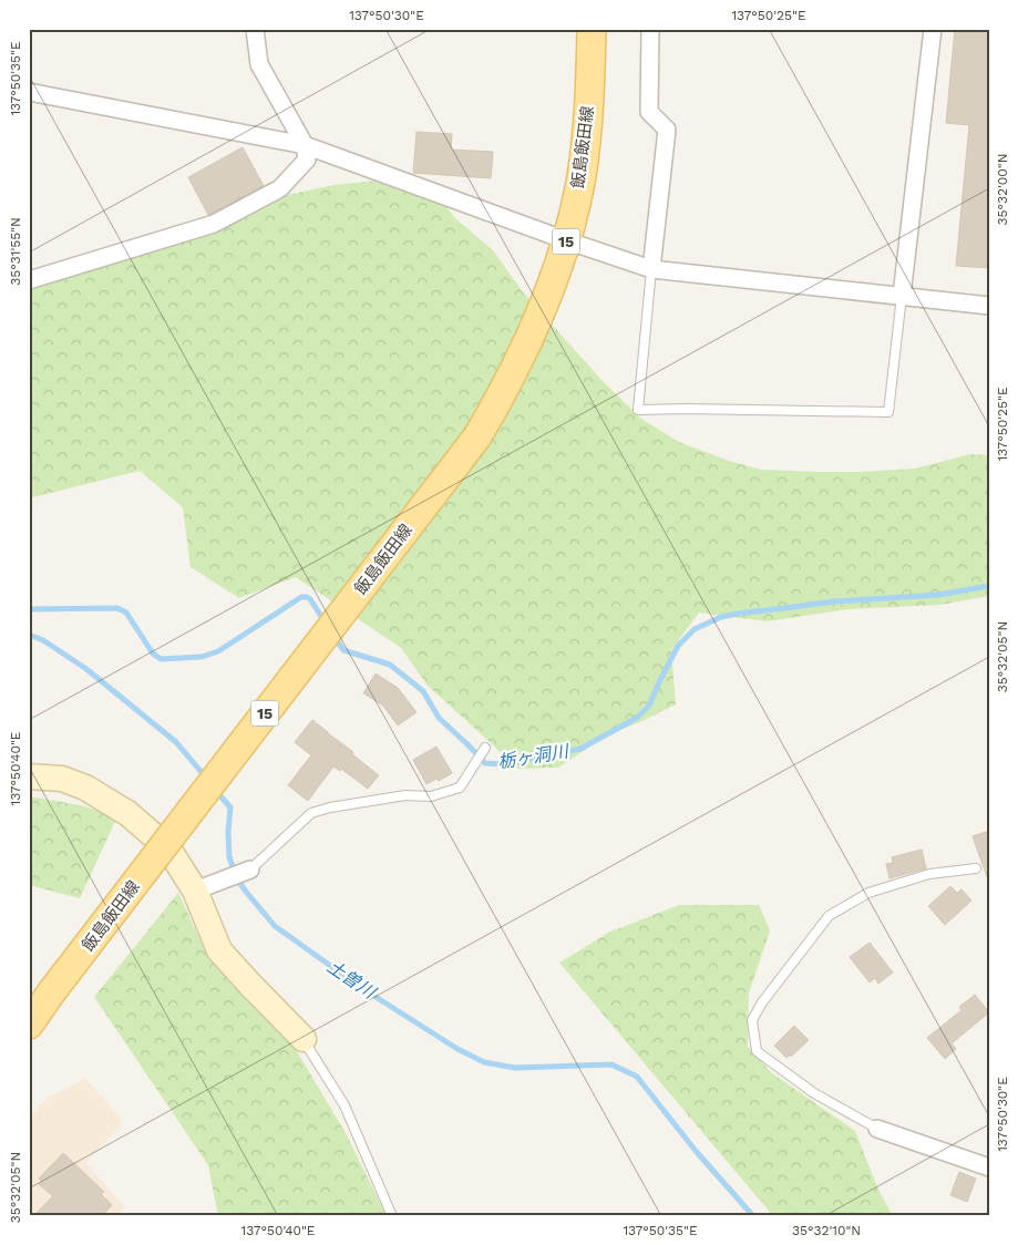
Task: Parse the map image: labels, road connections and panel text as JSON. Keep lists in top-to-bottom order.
{
  "streets": {
    "main road": ["飯島飯田線", "15"]
  },
  "water": ["栃ヶ洞川", "土曽川"],
  "coordinates": [
    "137°50'30\"E",
    "137°50'25\"E",
    "137°50'35\"E",
    "35°32'00\"N",
    "35°31'55\"N",
    "35°32'05\"N",
    "137°50'40\"E",
    "35°32'10\"N"
  ]
}
